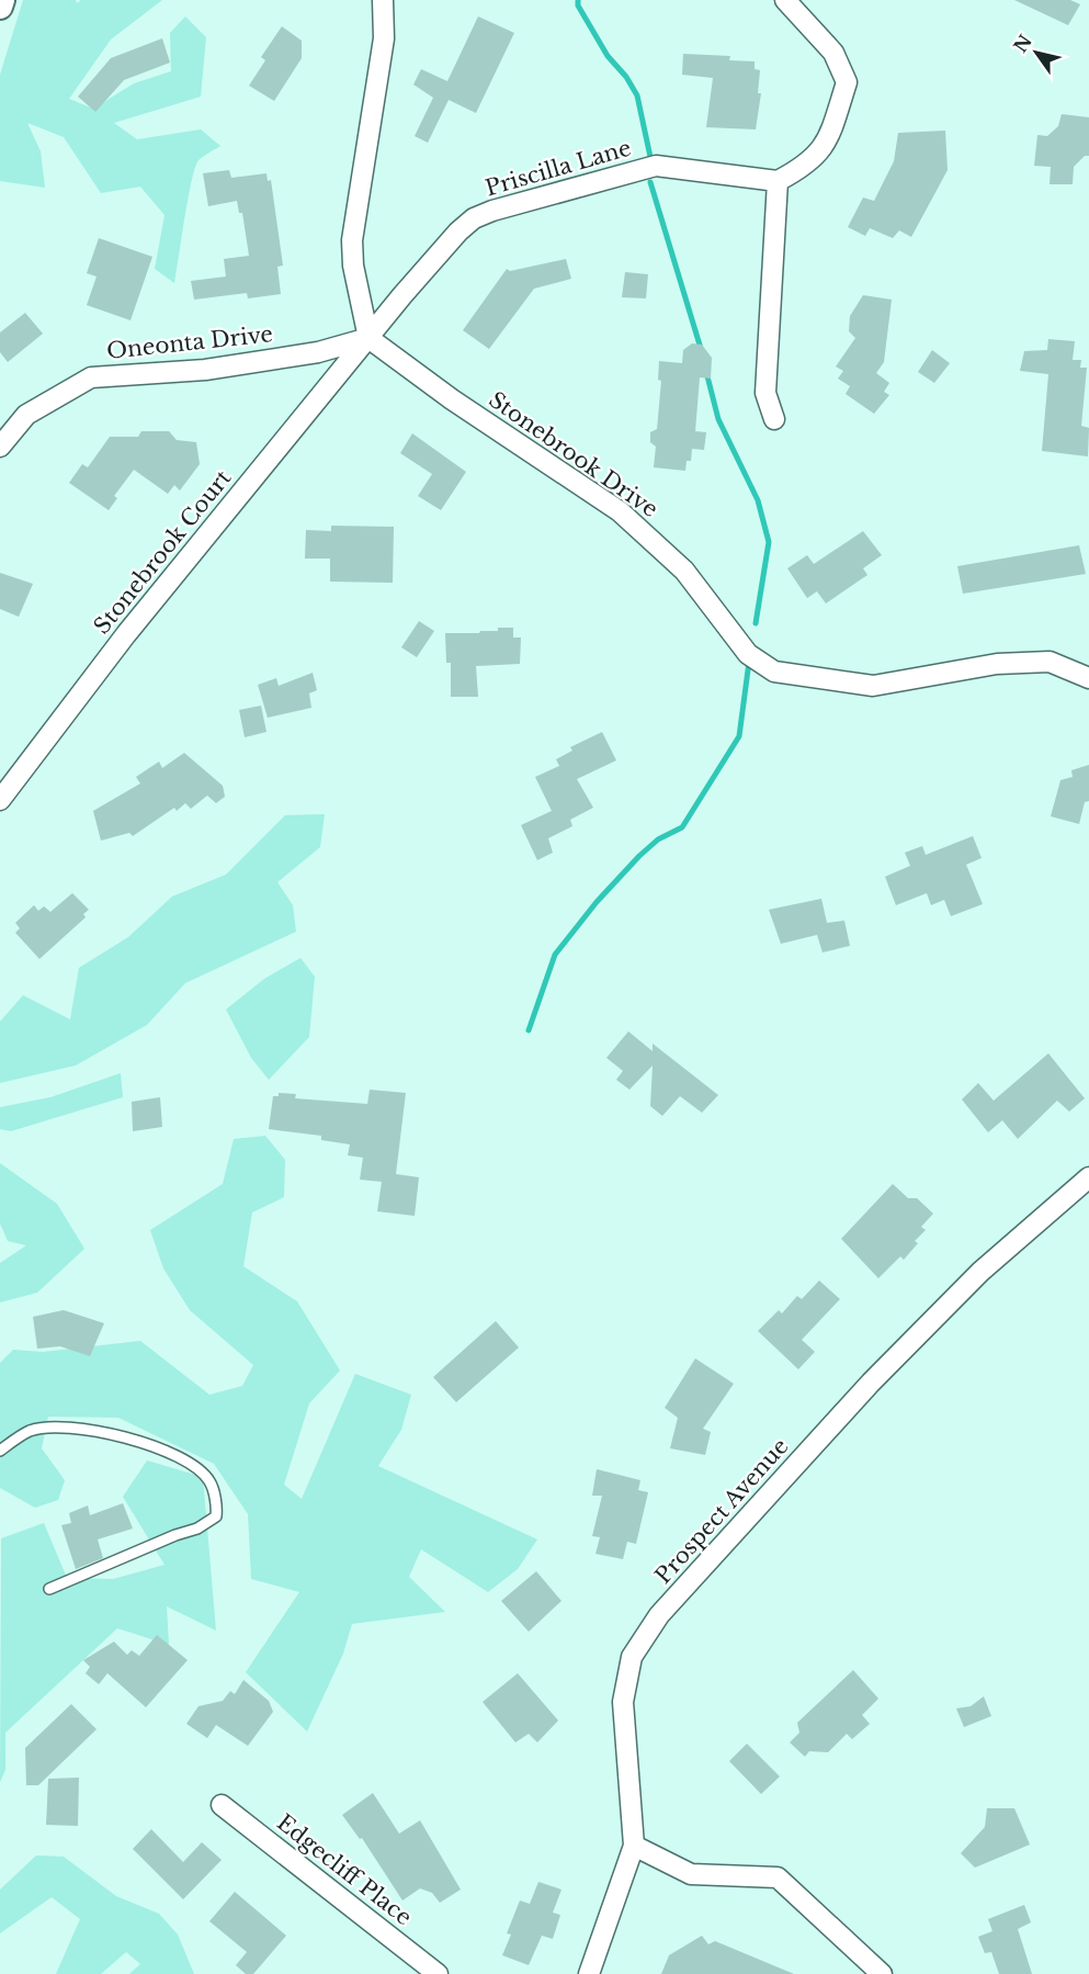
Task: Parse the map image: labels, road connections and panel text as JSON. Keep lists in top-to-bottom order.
{
  "streets": {
    "street": [
      "Priscilla Lane",
      "Oneonta Drive",
      "Stonebrook Drive",
      "Stonebrook Court",
      "Prospect Avenue",
      "Edgecliff Place"
    ]
  },
  "crossings": [
    ["Priscilla Lane", "Oneonta Drive"],
    ["Priscilla Lane", "Stonebrook Drive"],
    ["Priscilla Lane", "Stonebrook Court"],
    ["Oneonta Drive", "Stonebrook Drive"],
    ["Oneonta Drive", "Stonebrook Court"],
    ["Stonebrook Drive", "Stonebrook Court"]
  ],
  "north": "top left"
}
